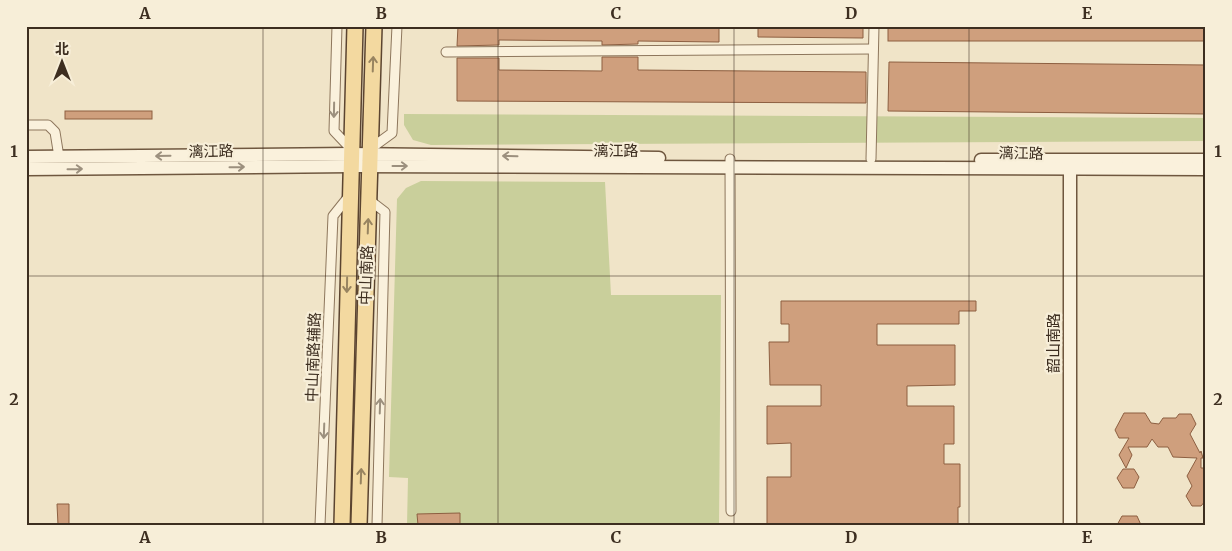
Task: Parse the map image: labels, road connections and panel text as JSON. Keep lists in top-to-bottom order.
{
  "streets": {
    "main road": ["中山南路"],
    "street": ["漓江路", "韶山南路", "中山南路辅路"]
  },
  "crossings": [
    ["漓江路", "中山南路"],
    ["漓江路", "韶山南路"],
    ["中山南路", "中山南路辅路"]
  ],
  "north": "top",
  "grid": {
    "columns": [
      "A",
      "B",
      "C",
      "D",
      "E"
    ],
    "rows": ["1", "2"]
  }
}
